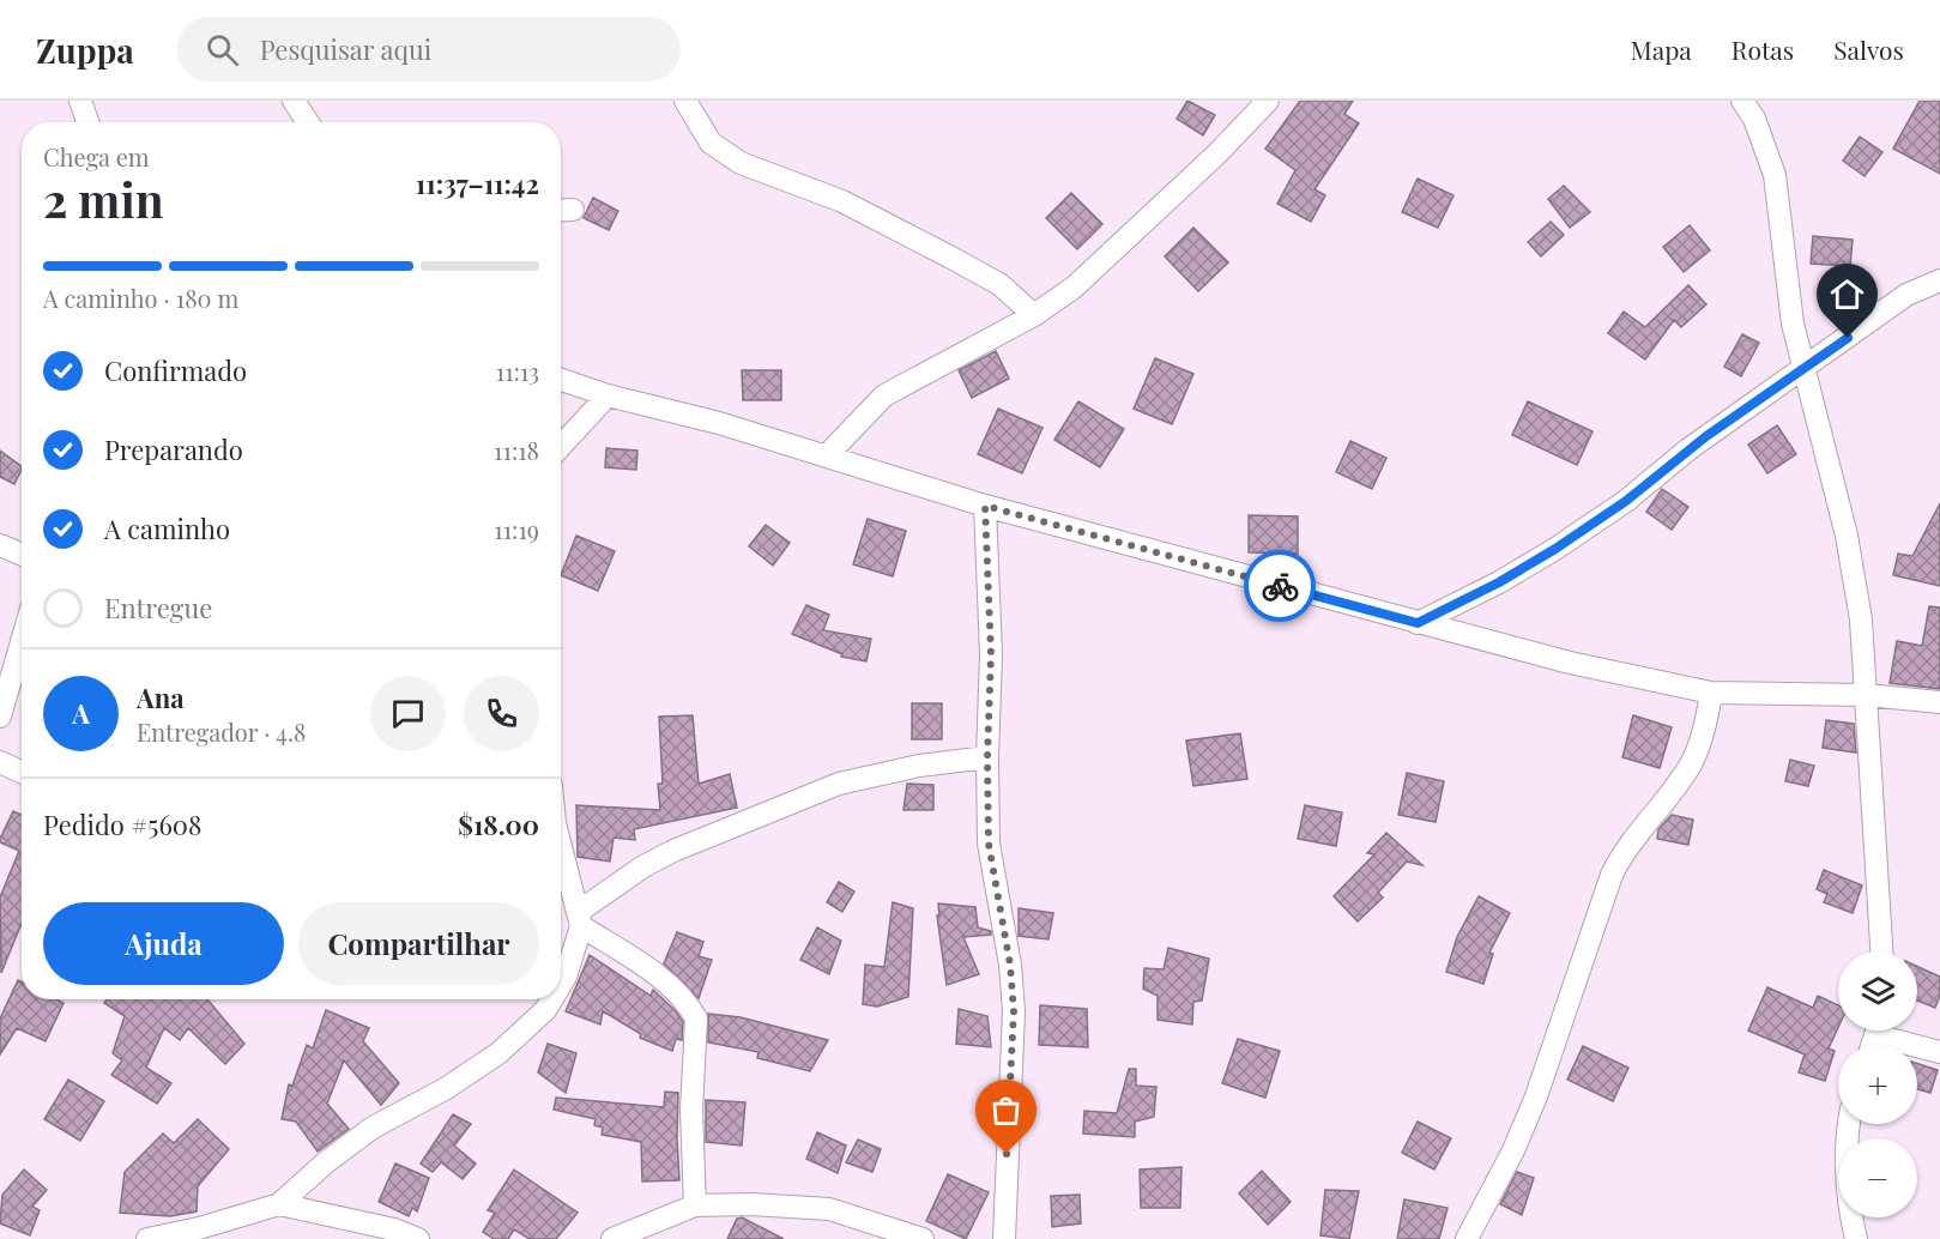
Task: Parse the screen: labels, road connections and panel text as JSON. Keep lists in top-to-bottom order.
{
  "page": {
    "header": "Zuppa",
    "search": "Pesquisar aqui",
    "nav": ["Mapa", "Rotas", "Salvos"],
    "heading": ["2 min", "Chega em", "11:37–11:42"],
    "panel": [
      "Ana",
      "Entregador · 4.8",
      "Pedido #5608",
      "$18.00"
    ],
    "bar": "A caminho · 180 m",
    "list": [
      ["Confirmado", "11:13"],
      ["Preparando", "11:18"],
      ["A caminho", "11:19"],
      "Entregue"
    ],
    "round": "A",
    "buttons": ["Ajuda", "Compartilhar"],
    "map_buttons": ["+", "−"]
  }
}
